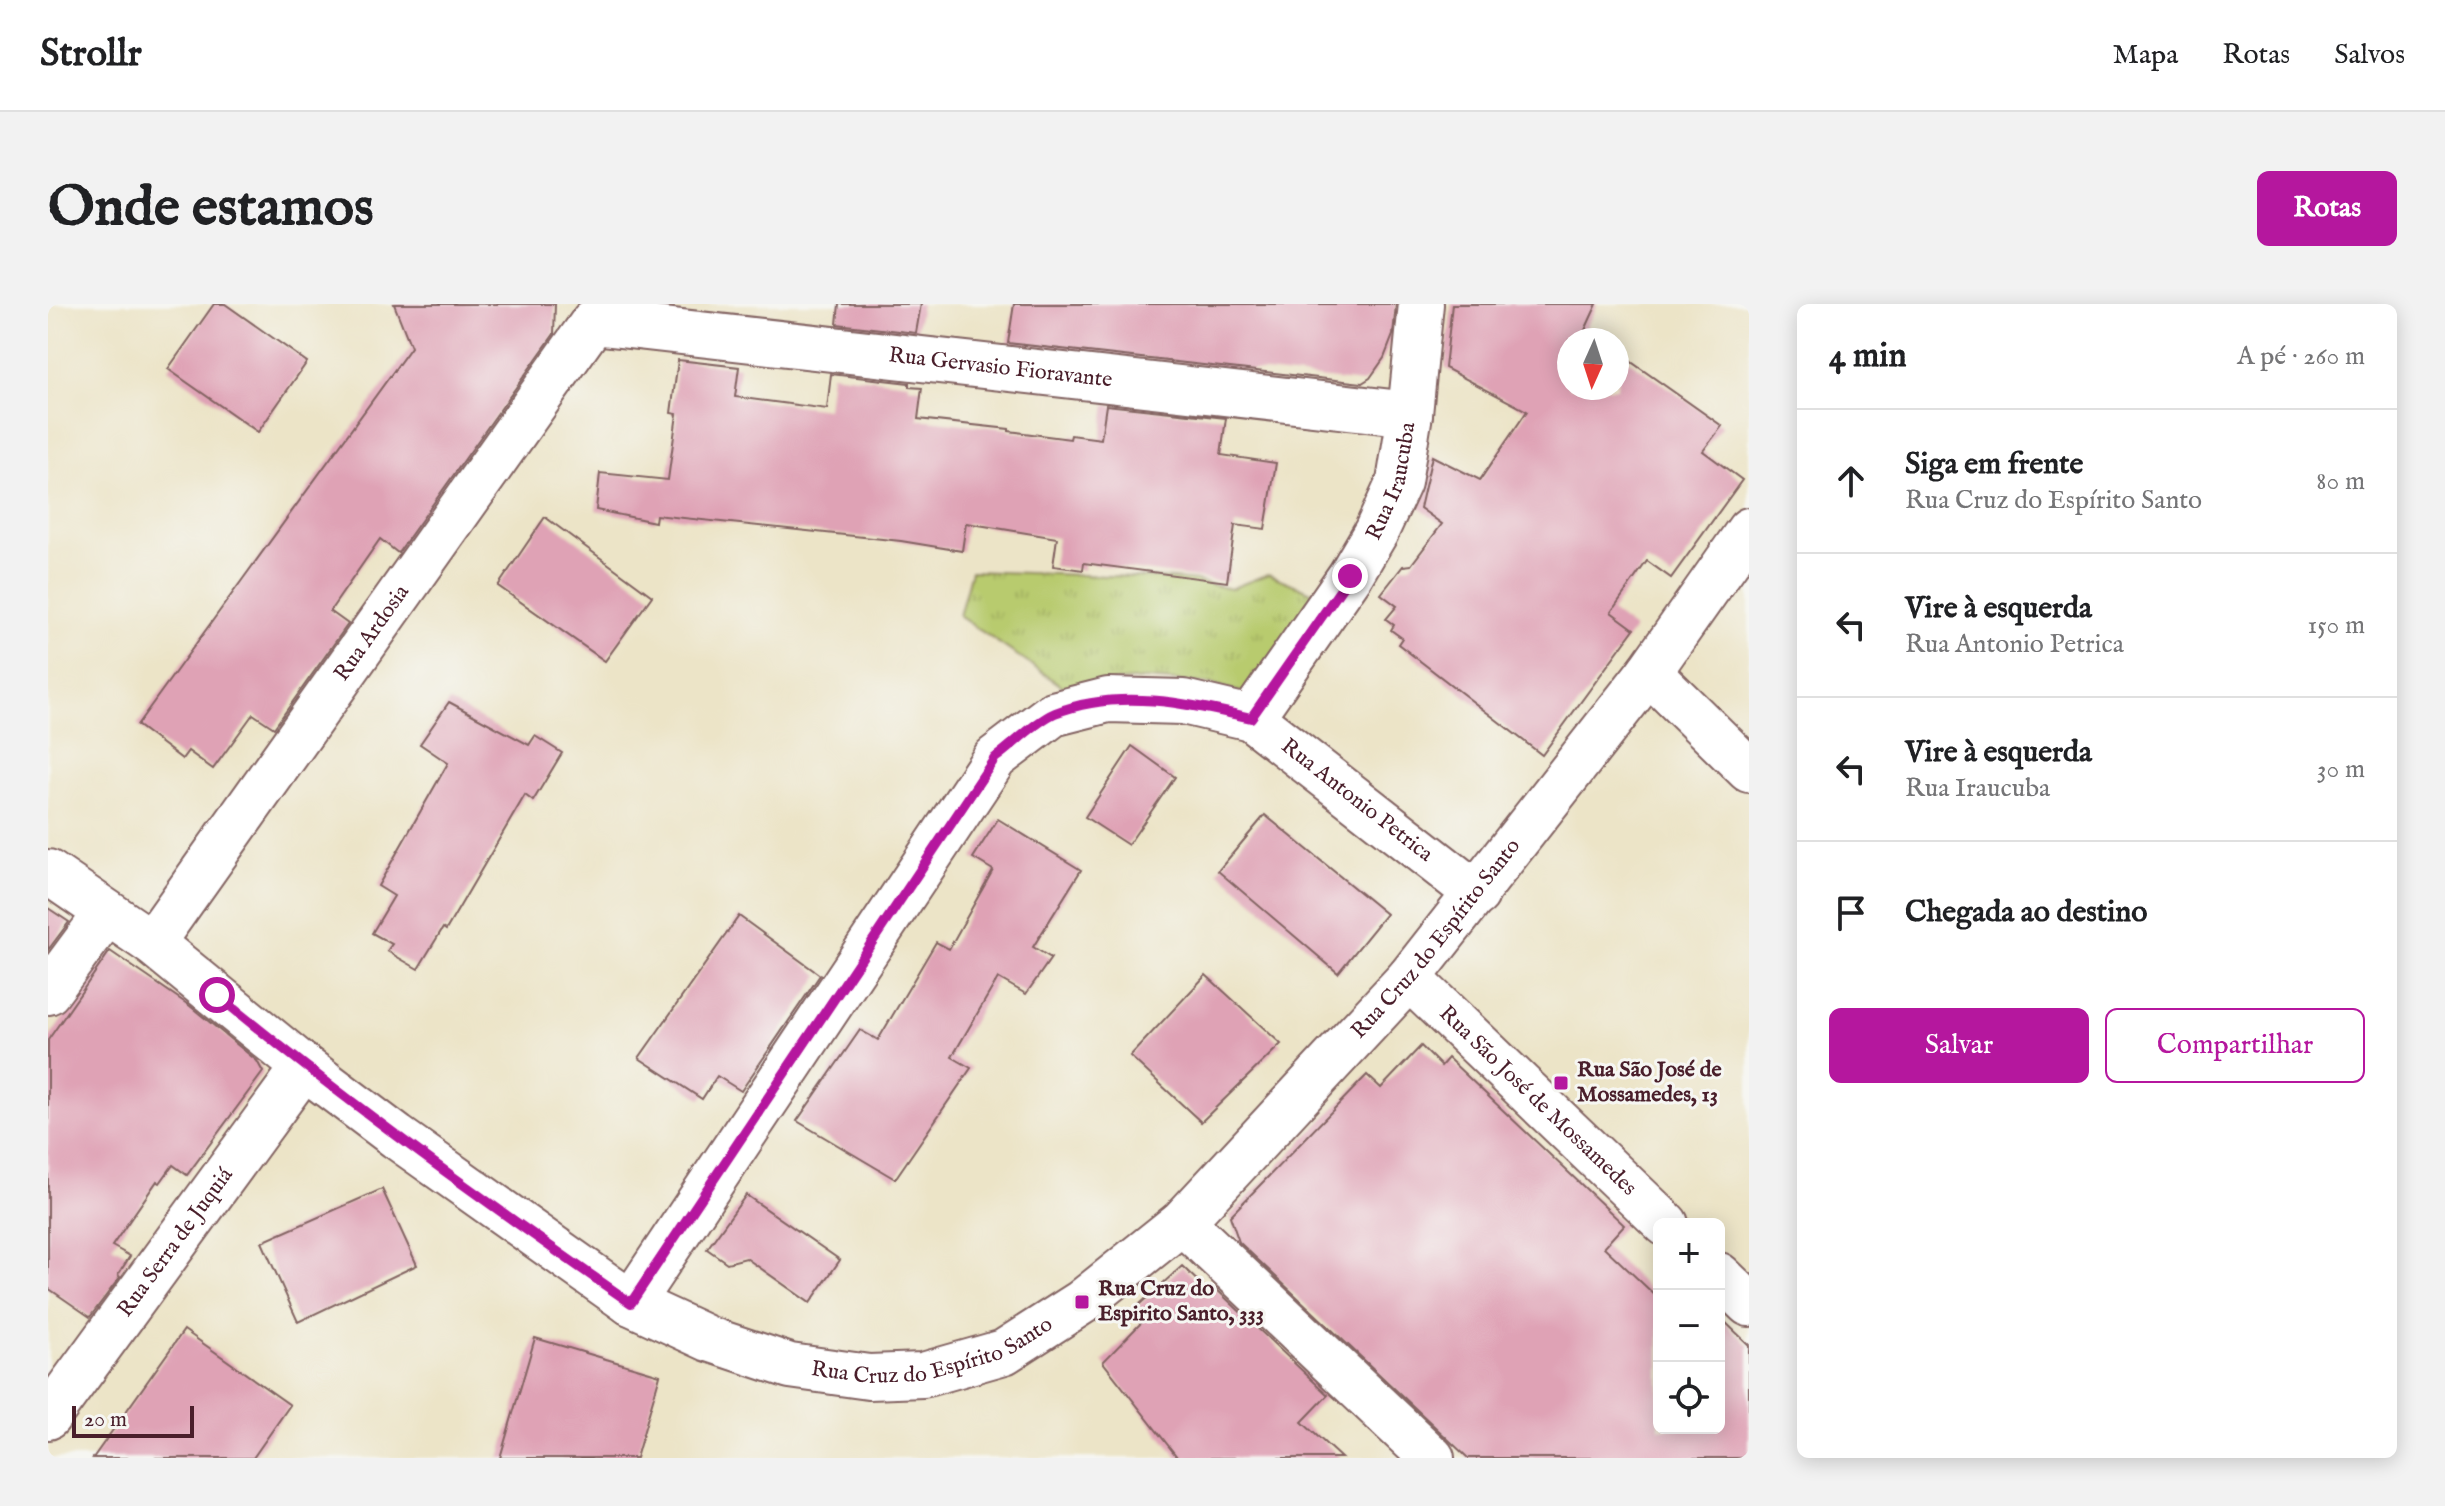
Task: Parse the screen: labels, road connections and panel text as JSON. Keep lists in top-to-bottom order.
{
  "streets": {
    "street": [
      "Rua Gervasio Fioravante",
      "Rua Iraucuba",
      "Rua Ardosia",
      "Rua Antonio Petrica",
      "Rua Cruz do Espírito Santo",
      "Rua São José de Mossamedes",
      "Rua Serra de Juquiá"
    ]
  },
  "crossings": [
    ["Rua Gervasio Fioravante", "Rua Iraucuba"],
    ["Rua Gervasio Fioravante", "Rua Ardosia"],
    ["Rua Iraucuba", "Rua Antonio Petrica"],
    ["Rua Ardosia", "Rua Cruz do Espírito Santo"],
    ["Rua Antonio Petrica", "Rua Cruz do Espírito Santo"],
    ["Rua Cruz do Espírito Santo", "Rua São José de Mossamedes"],
    ["Rua Cruz do Espírito Santo", "Rua Serra de Juquiá"]
  ],
  "places": {
    "transit": ["Rua São José de Mossamedes, 13", "Rua Cruz do Espirito Santo, 333"]
  },
  "scale_bar": "20 m",
  "north": "bottom",
  "page": {
    "header": "Strollr",
    "nav": ["Mapa", "Rotas", "Salvos"],
    "buttons": [
      "Rotas",
      ["Salvar", "Compartilhar"]
    ],
    "title": "Onde estamos",
    "heading": ["4 min", "A pé · 260 m"],
    "list": [
      ["Siga em frente", "Rua Cruz do Espírito Santo", "80 m"],
      ["Vire à esquerda", "Rua Antonio Petrica", "150 m"],
      ["Vire à esquerda", "Rua Iraucuba", "30 m"],
      "Chegada ao destino"
    ],
    "map_buttons": ["+", "−"],
    "scale": "20 m"
  }
}
